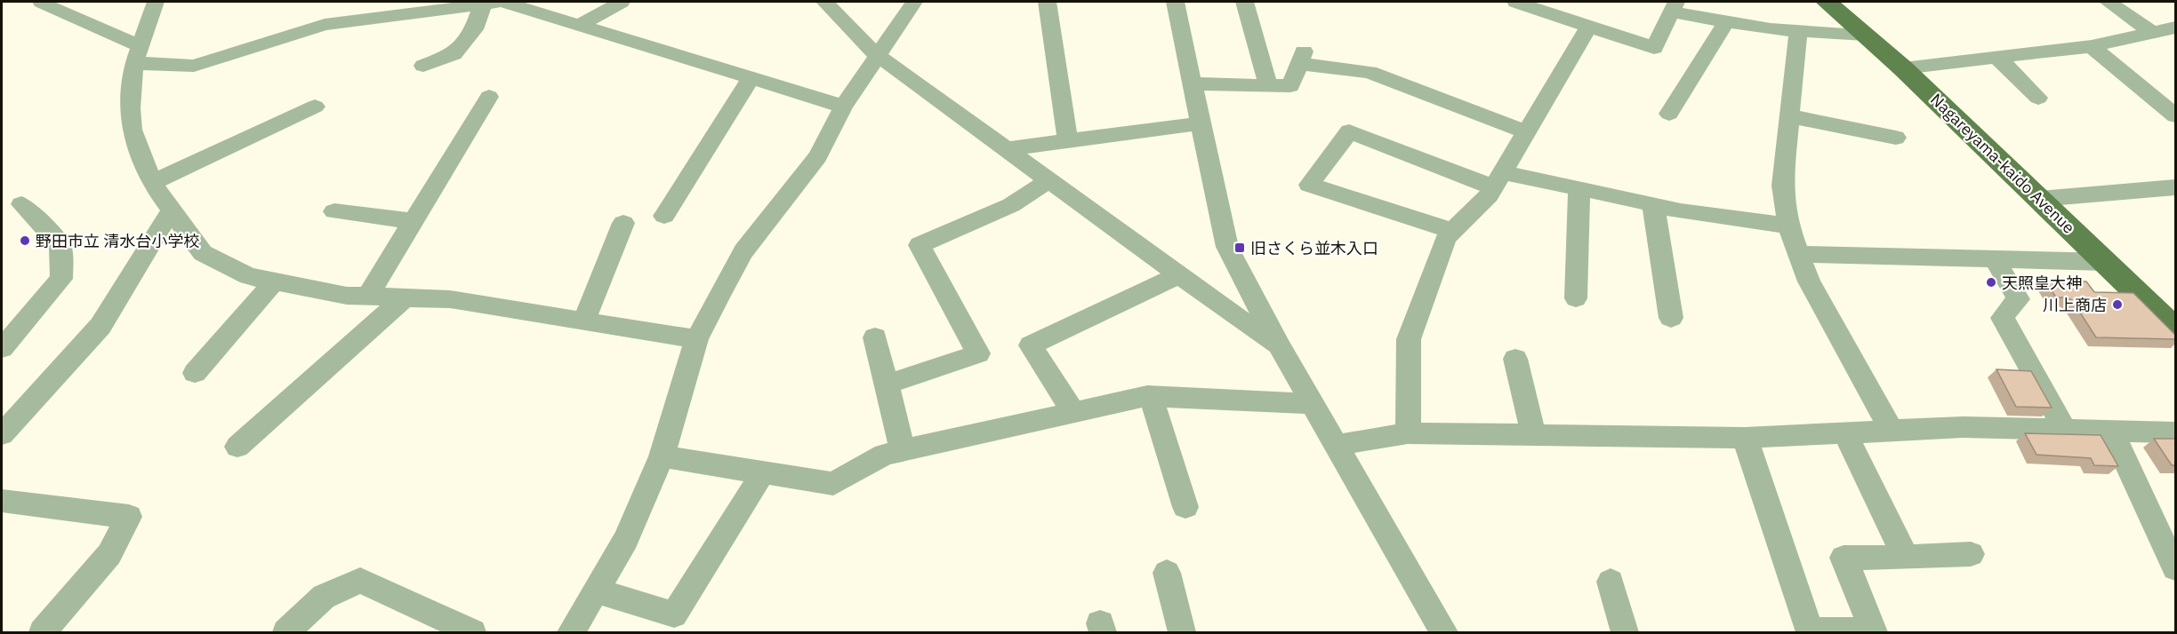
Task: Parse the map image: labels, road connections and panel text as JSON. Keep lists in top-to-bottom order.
{
  "streets": {
    "main road": ["Nagareyama-kaido Avenue"]
  },
  "places": {
    "other": ["野田市立 清水台小学校", "天照皇大神", "川上商店"],
    "transit": ["旧さくら並木入口"]
  }
}
